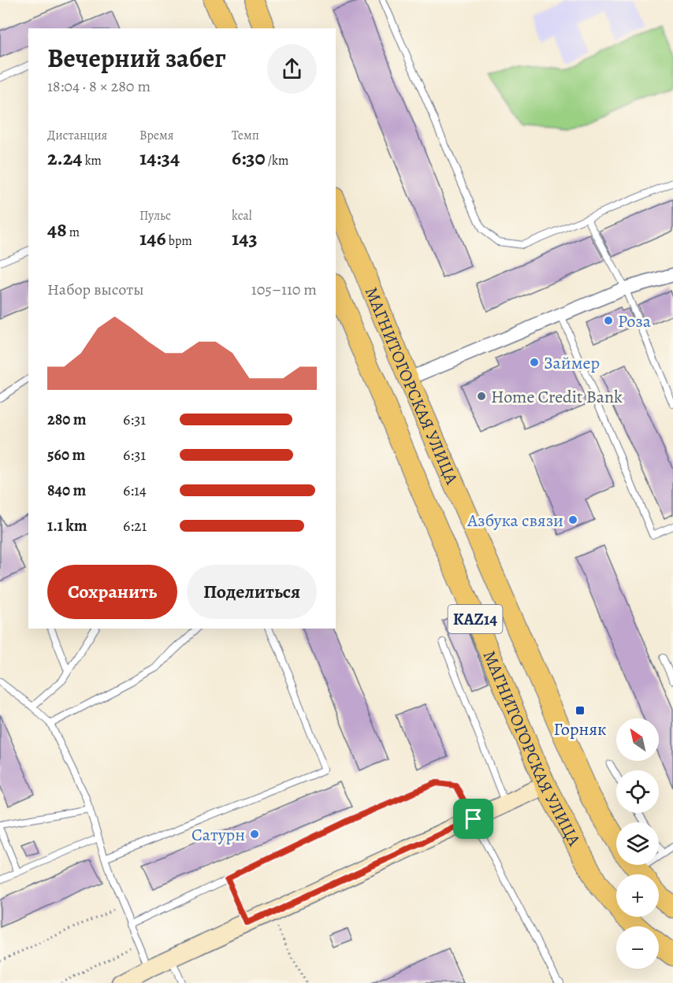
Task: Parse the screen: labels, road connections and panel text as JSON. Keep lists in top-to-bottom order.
{
  "streets": {
    "main road": ["МАГНИТОГОРСКАЯ УЛИЦА", "KAZ14"]
  },
  "places": {
    "other": [
      "Роза",
      "Займер",
      "Home Credit Bank",
      "Азбука связи",
      "Сатурн"
    ],
    "transit": ["Горняк"]
  },
  "north": "top left",
  "page": {
    "heading": ["Вечерний забег", "18:04 · 8 × 280 m"],
    "stats": [
      ["Дистанция", "2.24 km"],
      ["Время", "14:34"],
      ["Темп", "6:30 /km"],
      ["48 m"],
      ["Пульс", "146 bpm"],
      ["kcal", "143"]
    ],
    "chart": ["Набор высоты", "105–110 m"],
    "list": [
      {
        "name": "280 m",
        "note": "6:31"
      },
      {
        "name": "560 m",
        "note": "6:31"
      },
      {
        "name": "840 m",
        "note": "6:14"
      },
      {
        "name": "1.1 km",
        "note": "6:21"
      }
    ],
    "buttons": ["Сохранить", "Поделиться"],
    "map_buttons": ["+", "−"]
  }
}
